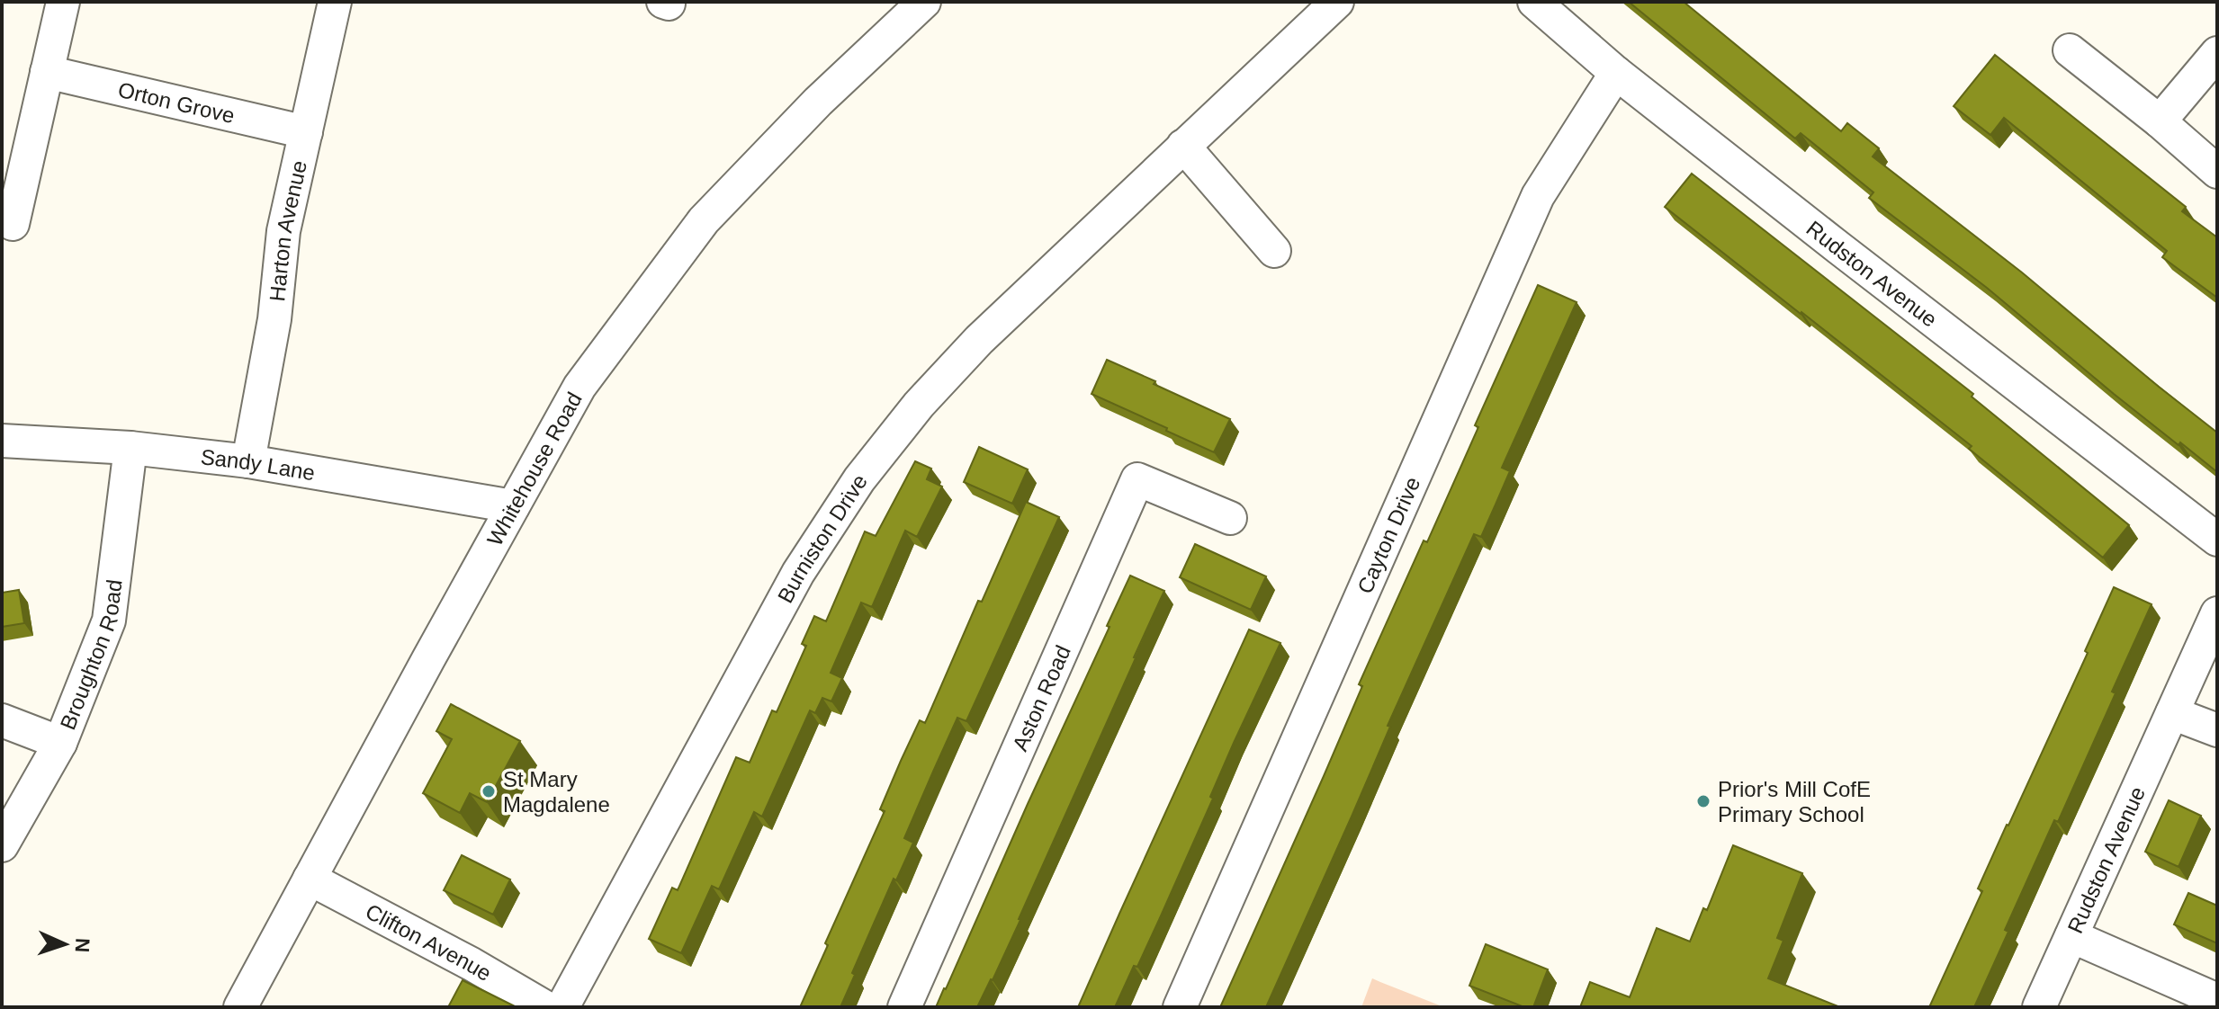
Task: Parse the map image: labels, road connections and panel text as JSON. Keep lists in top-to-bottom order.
{
  "streets": {
    "street": [
      "Orton Grove",
      "Harton Avenue",
      "Rudston Avenue",
      "Sandy Lane",
      "Whitehouse Road",
      "Cayton Drive",
      "Burniston Drive",
      "Broughton Road",
      "Aston Road",
      "Clifton Avenue"
    ]
  },
  "crossings": [
    ["Orton Grove", "Harton Avenue"],
    ["Harton Avenue", "Sandy Lane"],
    ["Rudston Avenue", "Cayton Drive"],
    ["Sandy Lane", "Whitehouse Road"],
    ["Sandy Lane", "Broughton Road"],
    ["Whitehouse Road", "Clifton Avenue"]
  ],
  "places": ["St Mary Magdalene", "Prior's Mill CofE Primary School"],
  "north": "right"
}
